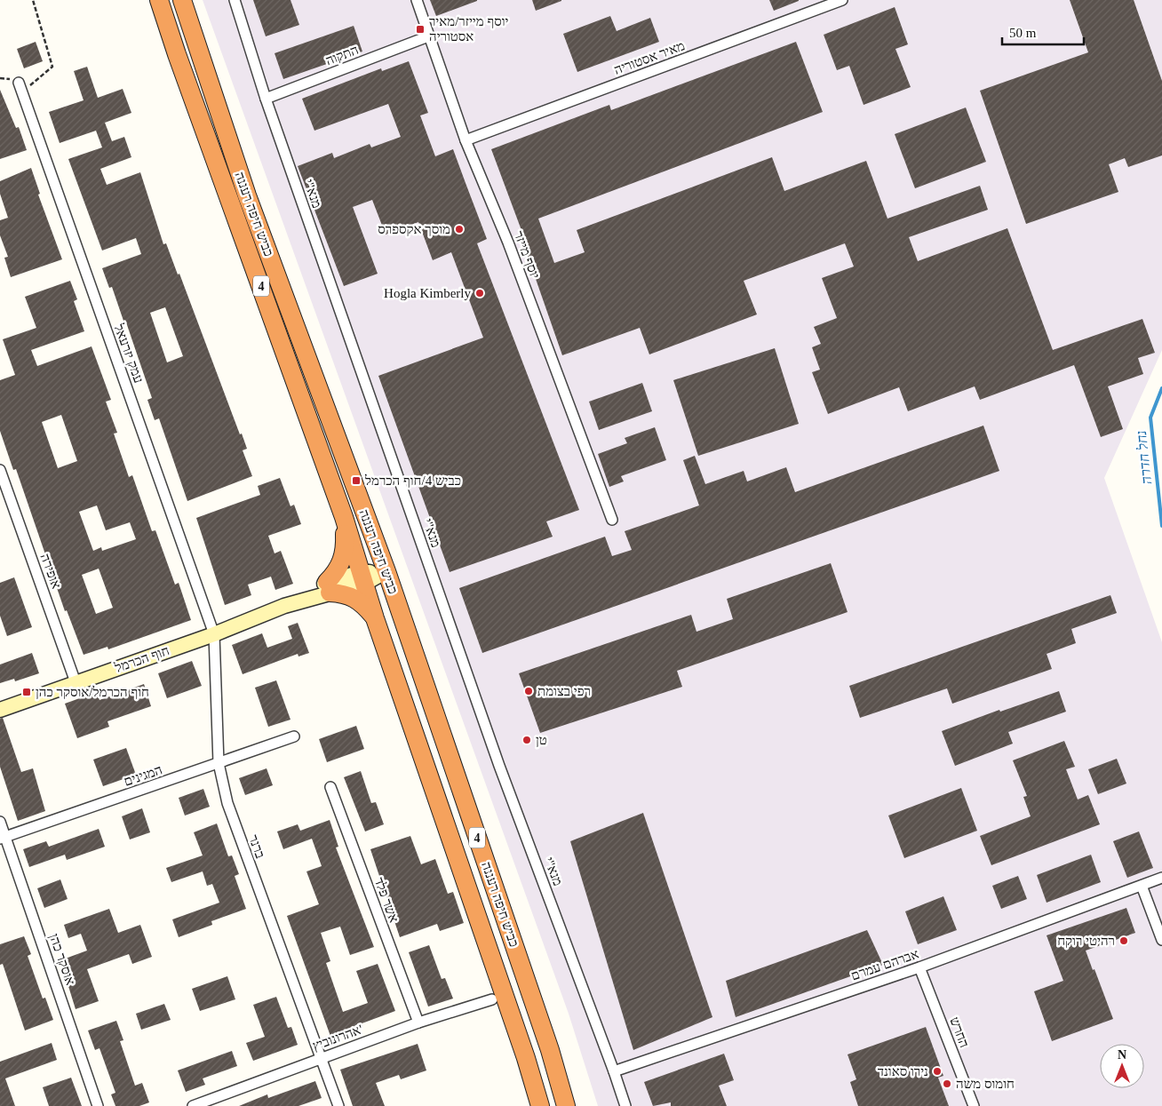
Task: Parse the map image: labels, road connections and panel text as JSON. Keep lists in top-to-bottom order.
{
  "streets": {
    "highway": ["כביש חיפה רעננה", "4"],
    "street": [
      "התקוה",
      "מאיר אסטוריה",
      "מנא\"י",
      "יוסף מייזר",
      "עמק יזרעאל",
      "אופירה",
      "חוף הכרמל",
      "המגינים",
      "ברנר",
      "אשר פלד",
      "אוסקר כהן",
      "אברהם עמרם",
      "החרש",
      "אהרונוביץ'"
    ]
  },
  "crossings": [
    ["התקוה", "מנא\"י"],
    ["התקוה", "יוסף מייזר"],
    ["מאיר אסטוריה", "יוסף מייזר"],
    ["מנא\"י", "אברהם עמרם"],
    ["כביש חיפה רעננה", "חוף הכרמל"],
    ["עמק יזרעאל", "חוף הכרמל"],
    ["עמק יזרעאל", "ברנר"],
    ["אופירה", "חוף הכרמל"],
    ["חוף הכרמל", "ברנר"],
    ["המגינים", "ברנר"],
    ["המגינים", "אוסקר כהן"],
    ["ברנר", "אהרונוביץ'"],
    ["אשר פלד", "אהרונוביץ'"],
    ["אברהם עמרם", "החרש"]
  ],
  "water": ["נחל חדרה"],
  "places": {
    "transit": ["יוסף מייזר/מאיר אסטוריה", "כביש 4/חוף הכרמל", "חוף הכרמל/אוסקר כהן"],
    "other": [
      "מוסך אקספרס",
      "Hogla Kimberly",
      "רפי בצומת",
      "טן",
      "רהיטי רוקח",
      "נירו סאונד",
      "חומוס משה"
    ]
  },
  "scale_bar": "50 m",
  "north": "top"
}
